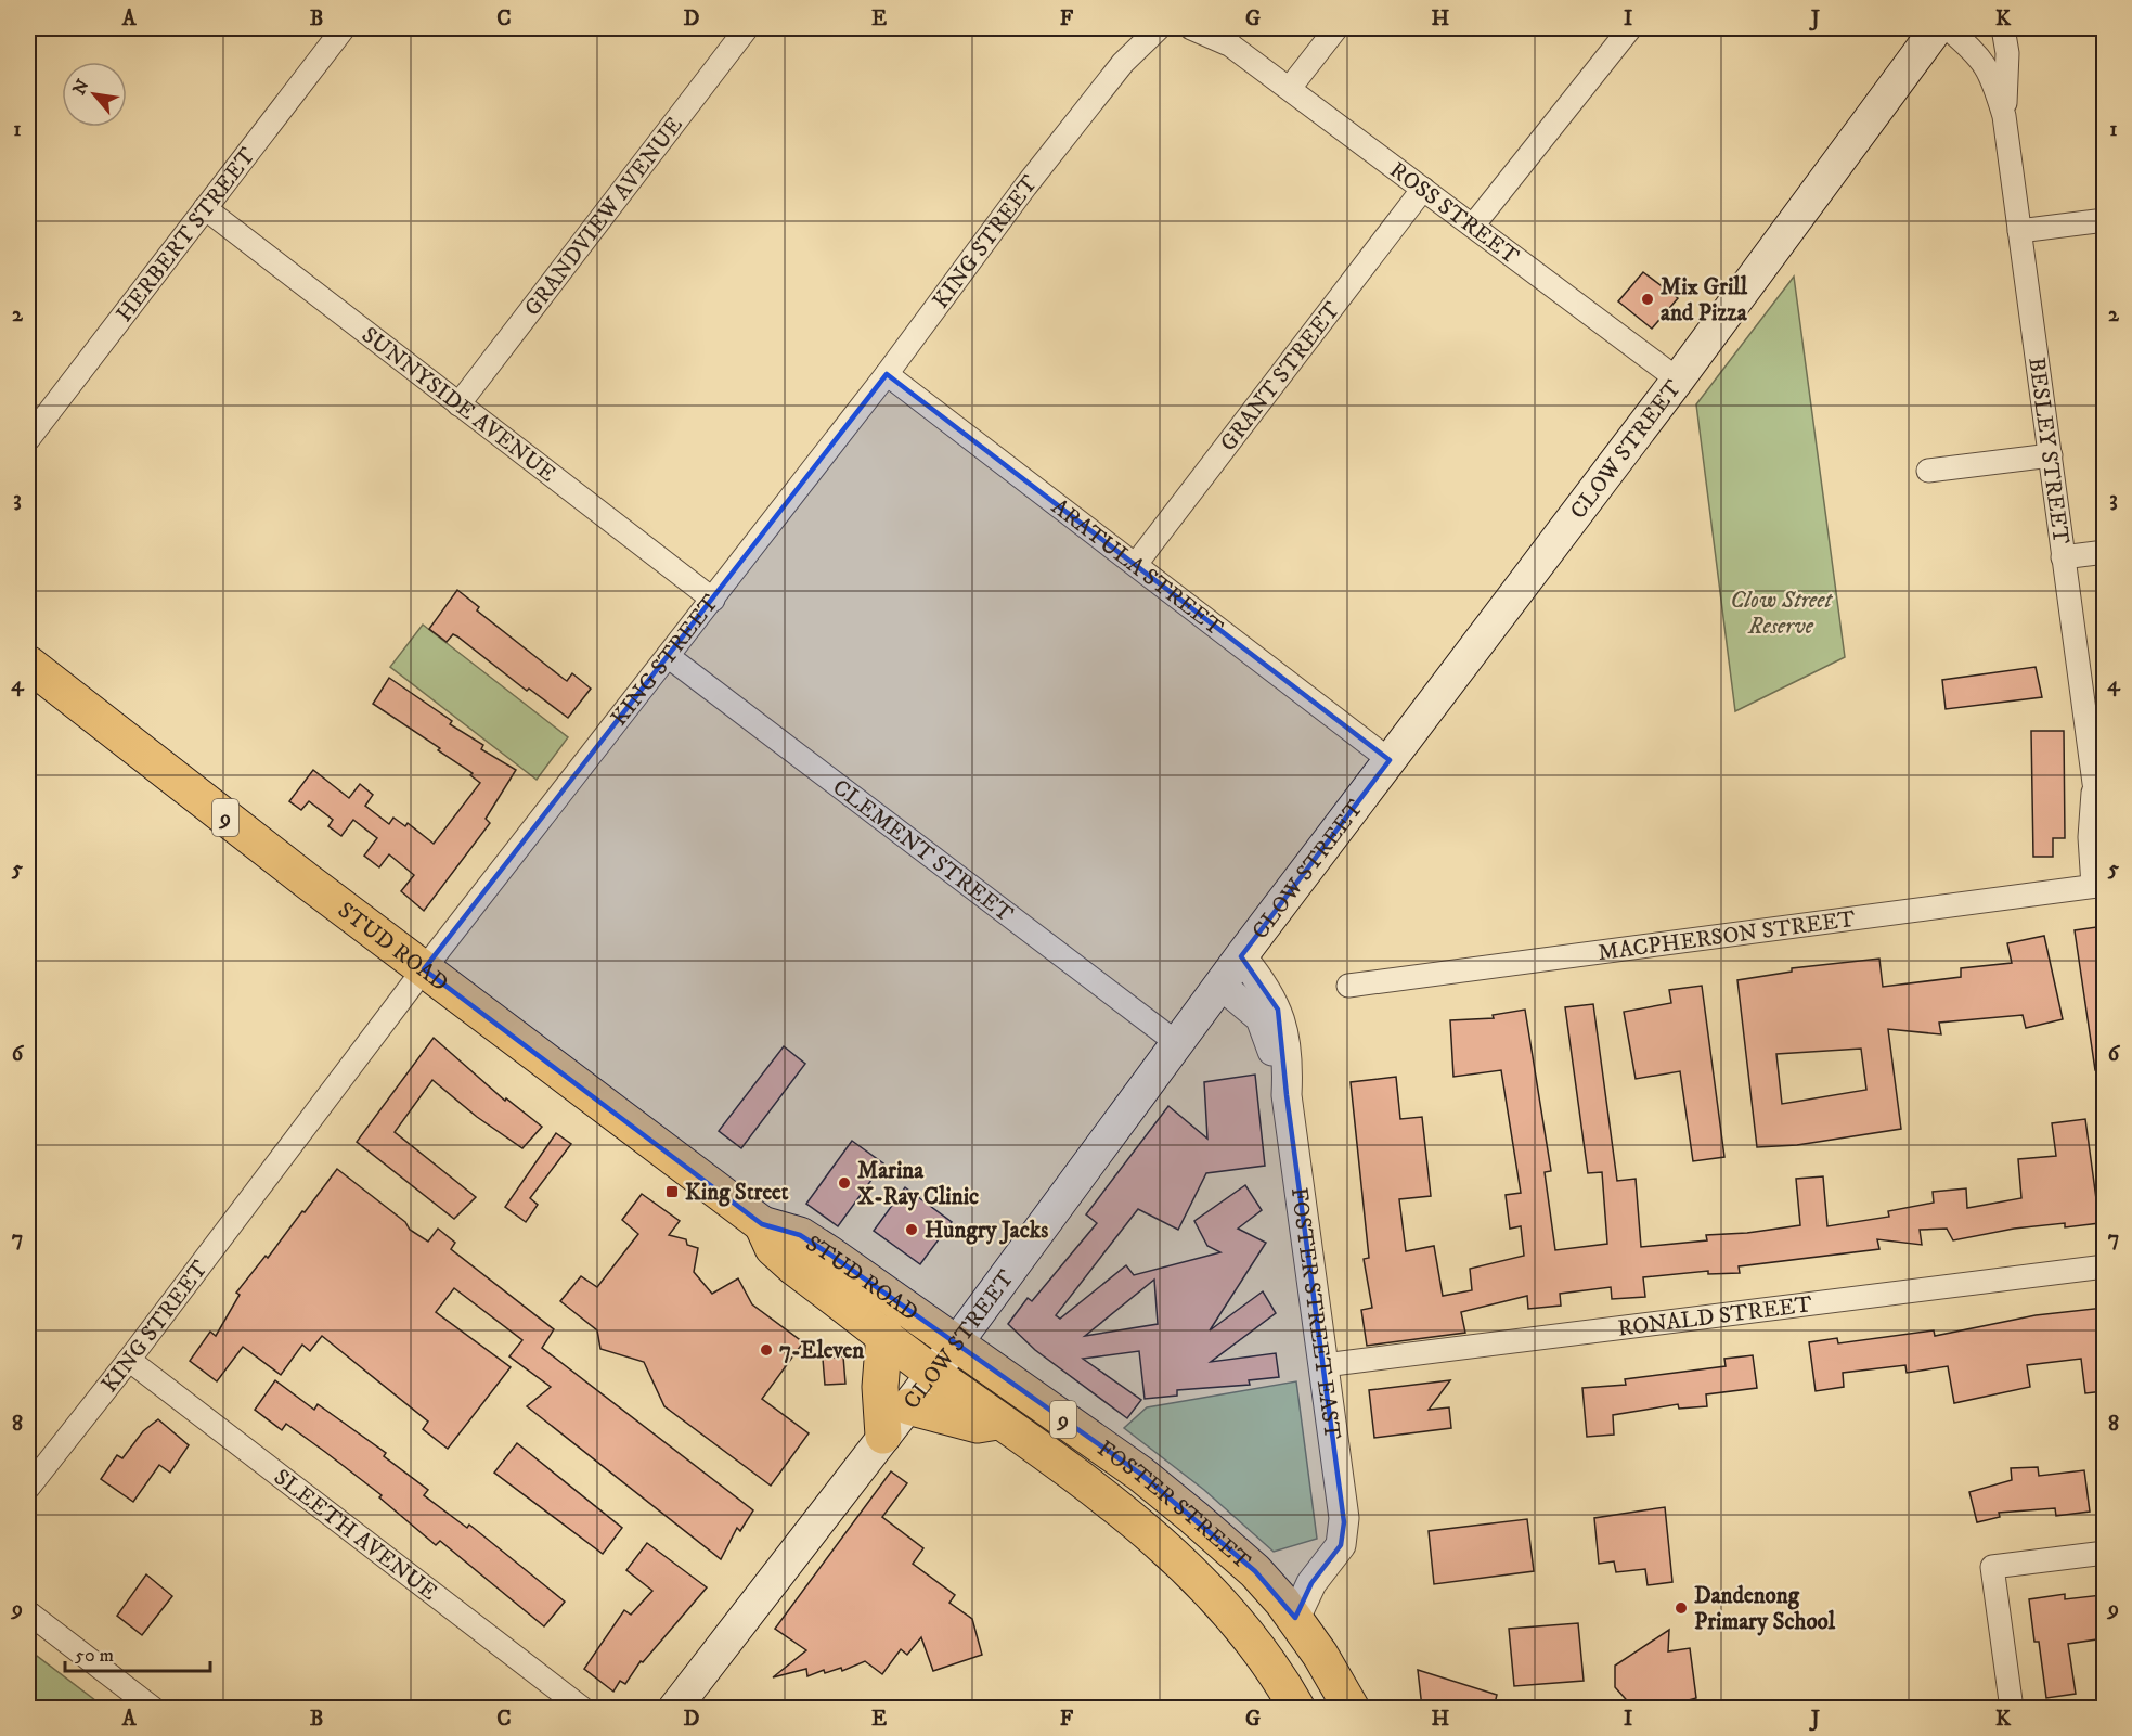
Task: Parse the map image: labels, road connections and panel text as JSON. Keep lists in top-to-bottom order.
{
  "streets": {
    "highway": ["9", "STUD ROAD", "FOSTER STREET"],
    "main road": ["CLOW STREET"],
    "street": [
      "ROSS STREET",
      "GRANDVIEW AVENUE",
      "HERBERT STREET",
      "KING STREET",
      "GRANT STREET",
      "SUNNYSIDE AVENUE",
      "BESLEY STREET",
      "ARATULA STREET",
      "CLEMENT STREET",
      "MACPHERSON STREET",
      "FOSTER STREET EAST",
      "RONALD STREET",
      "SLEETH AVENUE"
    ]
  },
  "crossings": [
    ["ROSS STREET", "GRANT STREET"],
    ["ROSS STREET", "CLOW STREET"],
    ["GRANDVIEW AVENUE", "SUNNYSIDE AVENUE"],
    ["HERBERT STREET", "SUNNYSIDE AVENUE"],
    ["KING STREET", "SUNNYSIDE AVENUE"],
    ["KING STREET", "ARATULA STREET"],
    ["KING STREET", "CLEMENT STREET"],
    ["KING STREET", "STUD ROAD"],
    ["KING STREET", "SLEETH AVENUE"],
    ["GRANT STREET", "ARATULA STREET"],
    ["CLOW STREET", "ARATULA STREET"],
    ["CLOW STREET", "CLEMENT STREET"],
    ["CLOW STREET", "STUD ROAD"],
    ["CLOW STREET", "FOSTER STREET EAST"],
    ["CLOW STREET", "FOSTER STREET"],
    ["BESLEY STREET", "MACPHERSON STREET"],
    ["STUD ROAD", "FOSTER STREET"],
    ["FOSTER STREET EAST", "RONALD STREET"],
    ["FOSTER STREET EAST", "FOSTER STREET"]
  ],
  "parks": ["Clow Street Reserve"],
  "places": {
    "other": [
      "Mix Grill and Pizza",
      "Marina X-Ray Clinic",
      "Hungry Jacks",
      "7-Eleven",
      "Dandenong Primary School"
    ],
    "transit": ["King Street"]
  },
  "scale_bar": "50 m",
  "north": "top left",
  "grid": {
    "columns": [
      "A",
      "B",
      "C",
      "D",
      "E",
      "F",
      "G",
      "H",
      "I",
      "J",
      "K"
    ],
    "rows": [
      "1",
      "2",
      "3",
      "4",
      "5",
      "6",
      "7",
      "8",
      "9"
    ]
  }
}
